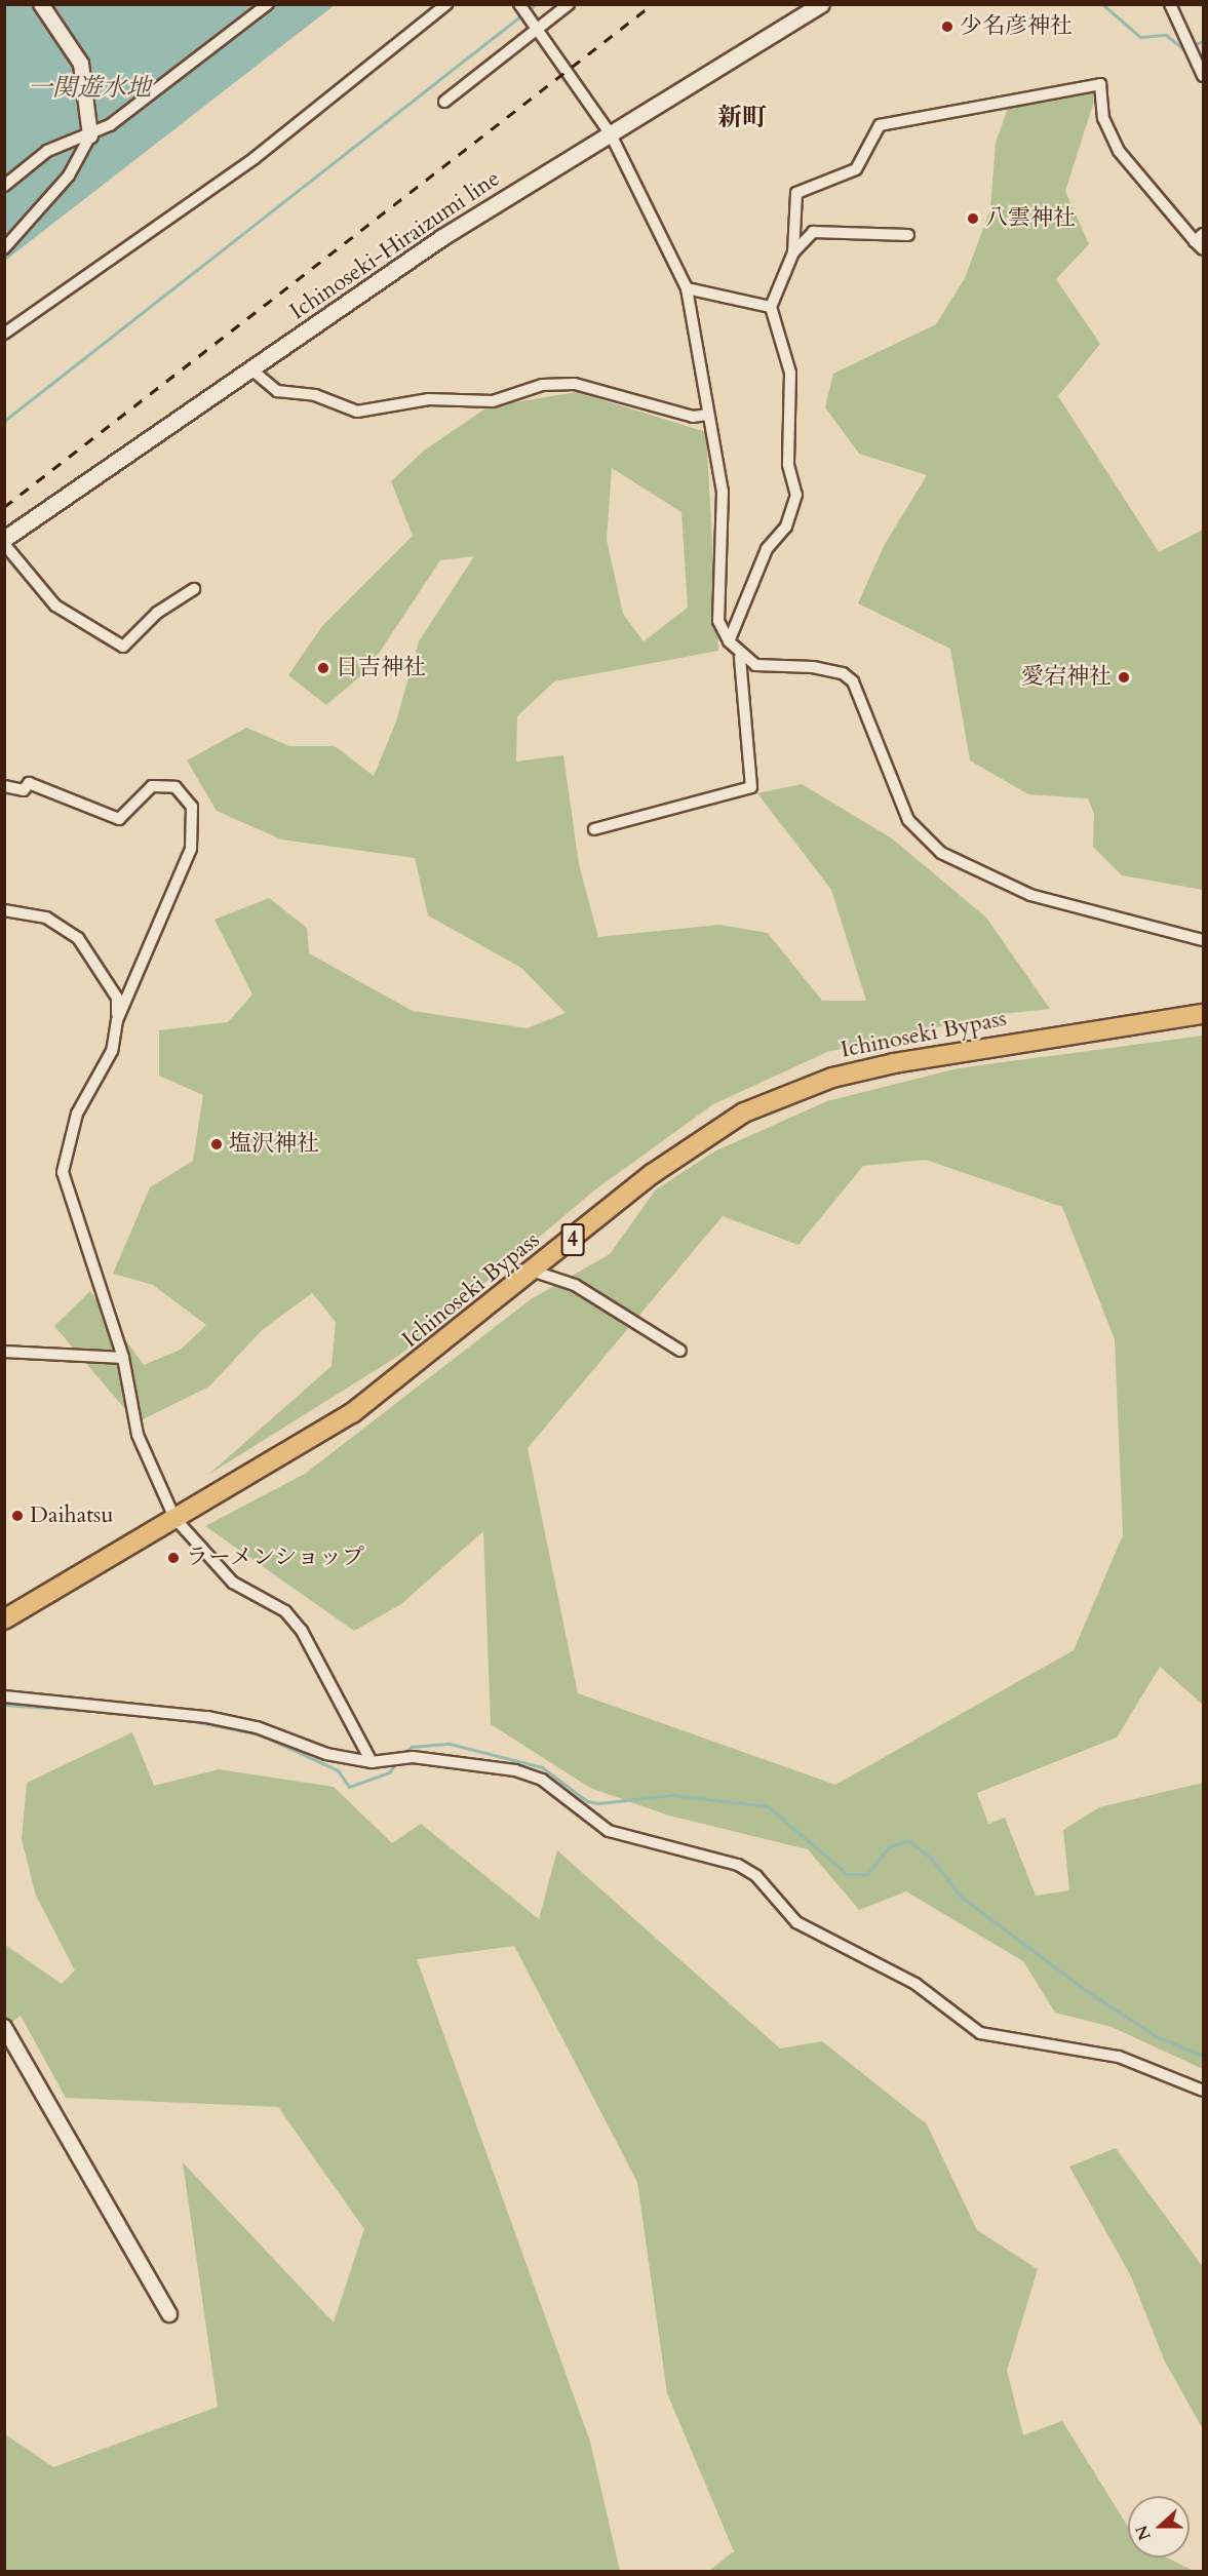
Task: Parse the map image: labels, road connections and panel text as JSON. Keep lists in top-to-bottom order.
{
  "streets": {
    "highway": ["Ichinoseki Bypass", "4"],
    "main road": ["Ichinoseki-Hiraizumi line"]
  },
  "districts": ["新町"],
  "water": ["一関遊水地"],
  "places": [
    "少名彦神社",
    "八雲神社",
    "日吉神社",
    "愛宕神社",
    "塩沢神社",
    "Daihatsu",
    "ラーメンショップ"
  ],
  "north": "left"
}
